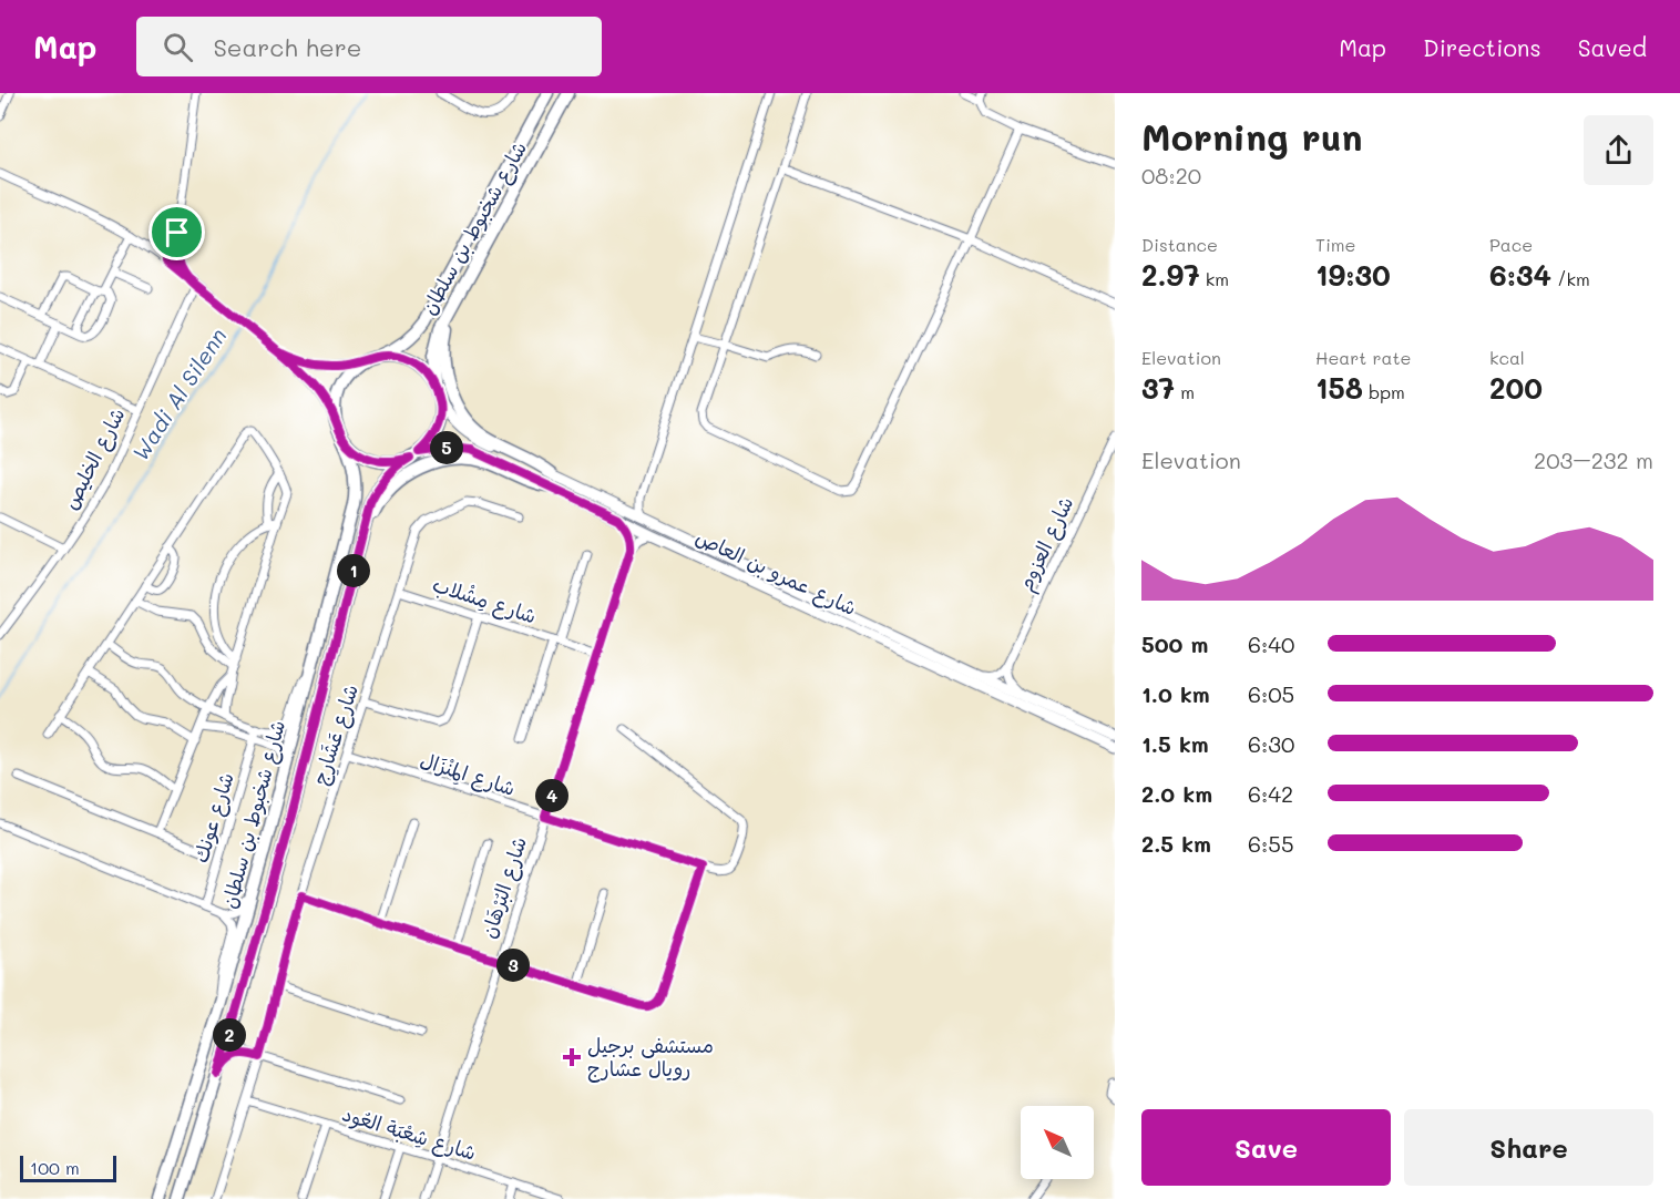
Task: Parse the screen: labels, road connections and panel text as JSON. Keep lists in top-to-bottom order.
{
  "streets": {
    "main road": ["شارع شخبوط بن سلطان", "شارع عمرو بن العاص"],
    "street": [
      "شارع الخليص",
      "شارع العزوم",
      "شارع مِشْلاب",
      "شارع عَشَارِج",
      "شارع المِنْزَال",
      "شارع عونك",
      "شارع البُرْهَان",
      "شارع شِعْبَة العُود"
    ]
  },
  "crossings": [
    ["شارع شخبوط بن سلطان", "شارع عمرو بن العاص"],
    ["شارع مِشْلاب", "شارع عَشَارِج"],
    ["شارع مِشْلاب", "شارع البُرْهَان"],
    ["شارع عَشَارِج", "شارع المِنْزَال"],
    ["شارع عَشَارِج", "شارع شِعْبَة العُود"],
    ["شارع المِنْزَال", "شارع البُرْهَان"],
    ["شارع البُرْهَان", "شارع شِعْبَة العُود"]
  ],
  "water": ["Wadi Al Silenn"],
  "places": {
    "health": ["مستشفى برجيل رويال عشارج"]
  },
  "scale_bar": "100 m",
  "north": "top left",
  "page": {
    "header": "Map",
    "search": "Search here",
    "nav": ["Map", "Directions", "Saved"],
    "heading": ["Morning run", "08:20"],
    "stats": [
      ["Distance", "2.97 km"],
      ["Time", "19:30"],
      ["Pace", "6:34 /km"],
      ["Elevation", "37 m"],
      ["Heart rate", "158 bpm"],
      ["kcal", "200"]
    ],
    "pins": [
      "5",
      "1",
      "4",
      "3",
      "2"
    ],
    "chart": ["Elevation", "203–232 m"],
    "list": [
      {
        "name": "500 m",
        "note": "6:40"
      },
      {
        "name": "1.0 km",
        "note": "6:05"
      },
      {
        "name": "1.5 km",
        "note": "6:30"
      },
      {
        "name": "2.0 km",
        "note": "6:42"
      },
      {
        "name": "2.5 km",
        "note": "6:55"
      }
    ],
    "buttons": ["Save", "Share"],
    "scale": "100 m"
  }
}
